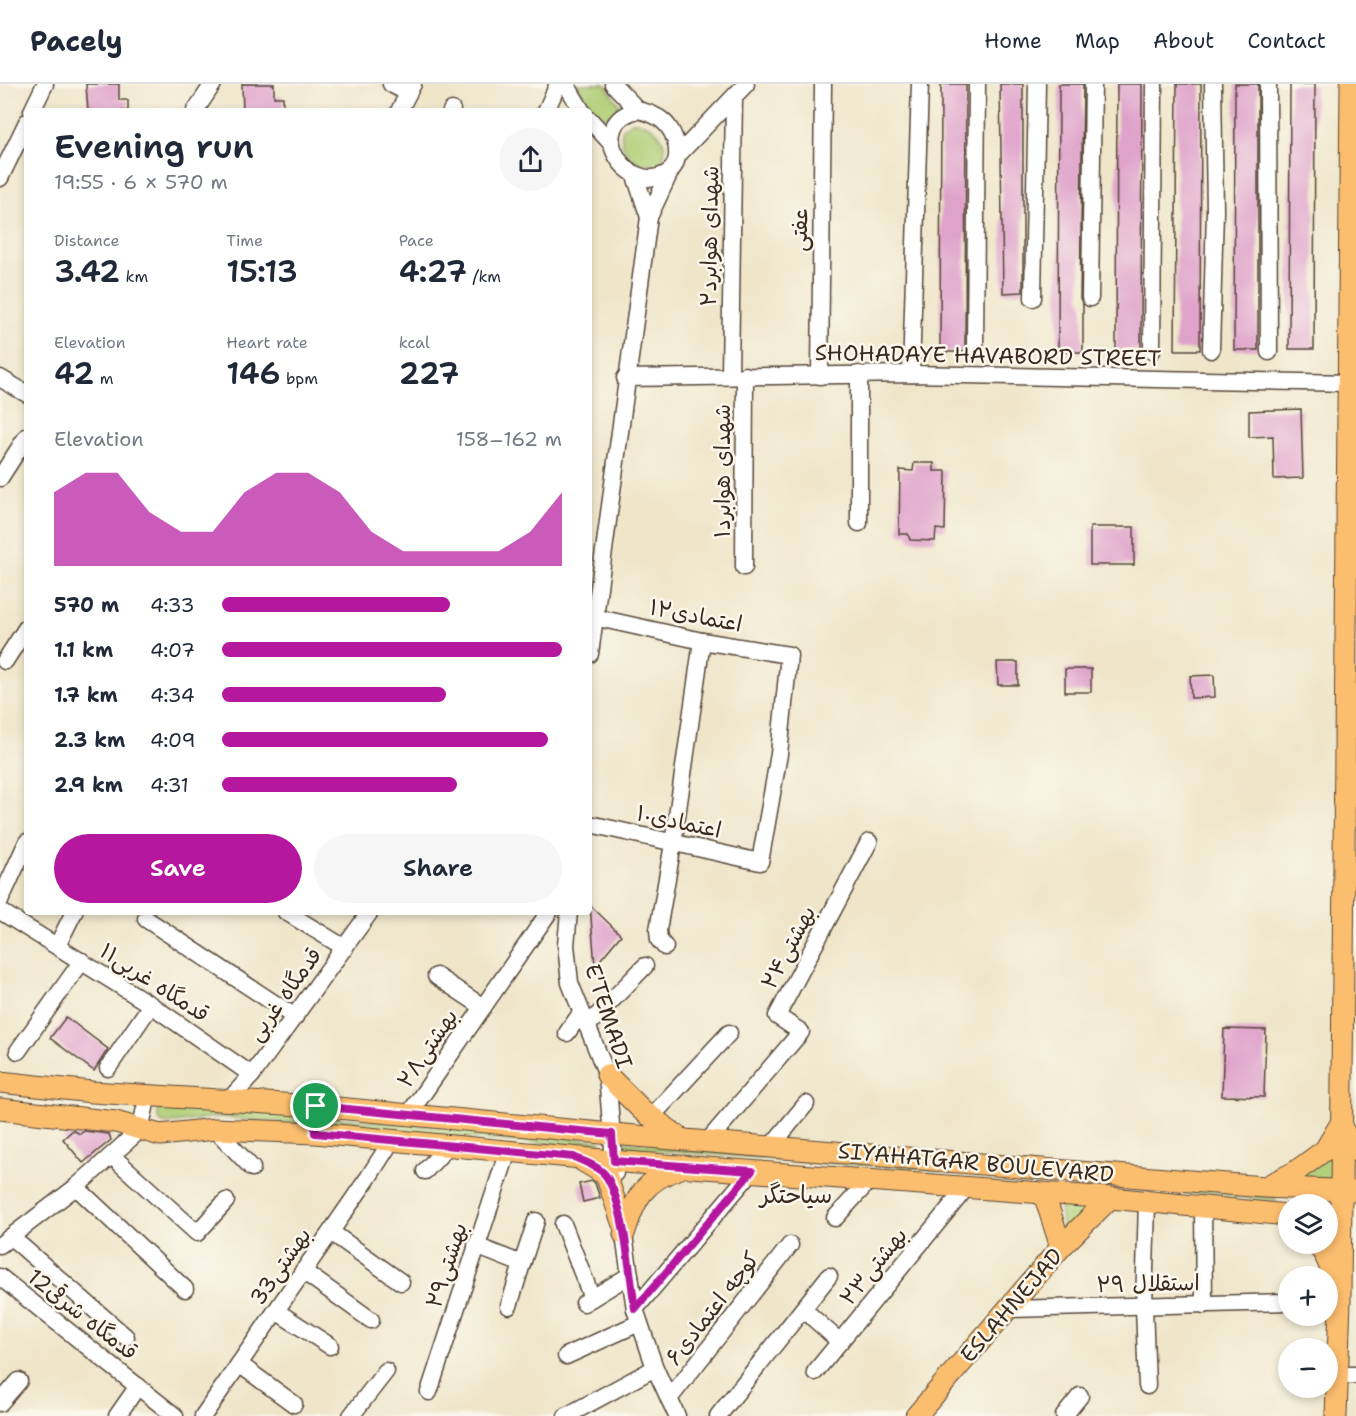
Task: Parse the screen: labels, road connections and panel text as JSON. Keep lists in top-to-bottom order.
{
  "streets": {
    "main road": ["SIYAHATGAR BOULEVARD", "ESLAHNEJAD"],
    "street": [
      "عفتی",
      "شهدای هوابرد۲",
      "SHOHADAYE HAVABORD STREET",
      "شهدای هوابرد۱",
      "اعتمادی۱۲",
      "اعتمادی۱۰",
      "۲۴بهشتی",
      "قدمگاه غربی۱۱",
      "قدمگاه غربی",
      "E'TEMADI",
      "۲۸بهشتی",
      "۲۹بهشتی",
      "33بهشتی",
      "۲۳بهشتی",
      "۲۹ استقلال",
      "کوچه اعتمادی۶",
      "12قدمگاه شرقی"
    ]
  },
  "crossings": [
    ["عفتی", "SHOHADAYE HAVABORD STREET"],
    ["شهدای هوابرد۲", "SHOHADAYE HAVABORD STREET"],
    ["شهدای هوابرد۲", "شهدای هوابرد۱"],
    ["SHOHADAYE HAVABORD STREET", "شهدای هوابرد۱"],
    ["اعتمادی۱۲", "اعتمادی۱۰"],
    ["۲۴بهشتی", "SIYAHATGAR BOULEVARD"],
    ["قدمگاه غربی۱۱", "قدمگاه غربی"],
    ["قدمگاه غربی", "SIYAHATGAR BOULEVARD"],
    ["E'TEMADI", "SIYAHATGAR BOULEVARD"],
    ["۲۸بهشتی", "SIYAHATGAR BOULEVARD"],
    ["۲۹ استقلال", "ESLAHNEJAD"]
  ],
  "districts": ["سیاحتگر"],
  "page": {
    "header": "Pacely",
    "nav": [
      "Home",
      "Map",
      "About",
      "Contact"
    ],
    "heading": ["Evening run", "19:55 · 6 × 570 m"],
    "stats": [
      ["Distance", "3.42 km"],
      ["Time", "15:13"],
      ["Pace", "4:27 /km"],
      ["Elevation", "42 m"],
      ["Heart rate", "146 bpm"],
      ["kcal", "227"]
    ],
    "chart": ["Elevation", "158–162 m"],
    "list": [
      {
        "name": "570 m",
        "note": "4:33"
      },
      {
        "name": "1.1 km",
        "note": "4:07"
      },
      {
        "name": "1.7 km",
        "note": "4:34"
      },
      {
        "name": "2.3 km",
        "note": "4:09"
      },
      {
        "name": "2.9 km",
        "note": "4:31"
      }
    ],
    "buttons": ["Save", "Share"],
    "map_buttons": ["+", "−"]
  }
}
